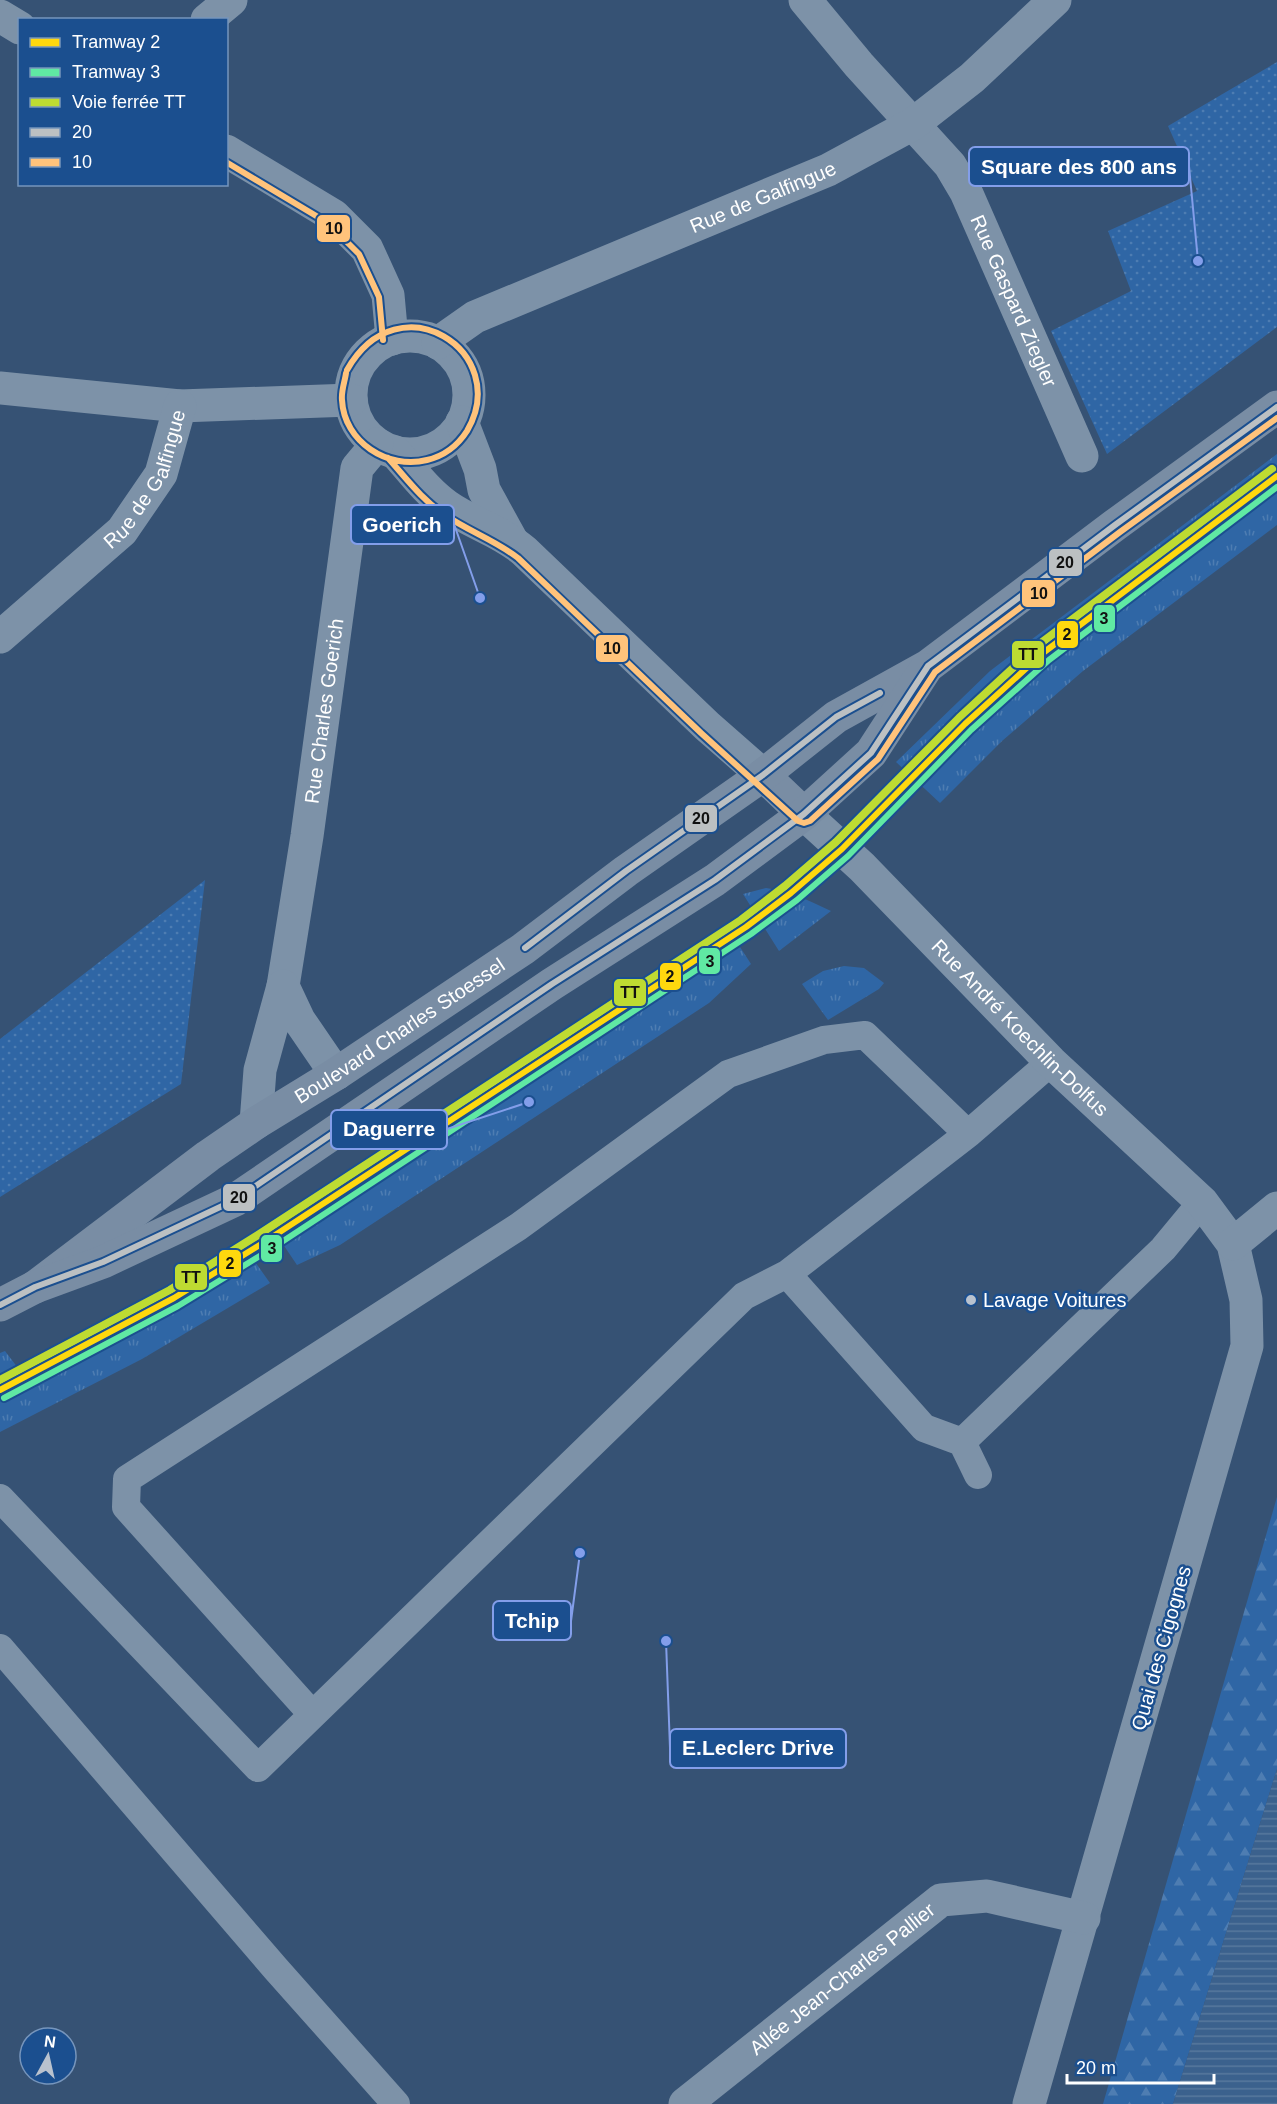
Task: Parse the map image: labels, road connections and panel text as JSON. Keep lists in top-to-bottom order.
{
  "streets": {
    "main road": ["Boulevard Charles Stoessel"],
    "street": [
      "Rue de Galfingue",
      "Rue Gaspard Ziegler",
      "Rue Charles Goerich",
      "Rue André Koechlin-Dolfus",
      "Quai des Cigognes",
      "Allée Jean-Charles Pallier"
    ]
  },
  "crossings": [
    ["Rue de Galfingue", "Rue Gaspard Ziegler"],
    ["Rue de Galfingue", "Rue Charles Goerich"],
    ["Rue Charles Goerich", "Boulevard Charles Stoessel"],
    ["Rue André Koechlin-Dolfus", "Boulevard Charles Stoessel"],
    ["Rue André Koechlin-Dolfus", "Quai des Cigognes"],
    ["Quai des Cigognes", "Allée Jean-Charles Pallier"]
  ],
  "places": [
    "Square des 800 ans",
    "Goerich",
    "Daguerre",
    "Lavage Voitures",
    "Tchip",
    "E.Leclerc Drive"
  ],
  "lines": [
    "transit line 10",
    "transit line 20",
    "rail line TT",
    "tram line 2",
    "tram line 3"
  ],
  "legend": [
    "Tramway 2",
    "Tramway 3",
    "Voie ferrée TT",
    "20",
    "10"
  ],
  "scale_bar": "20 m",
  "north": "top"
}
